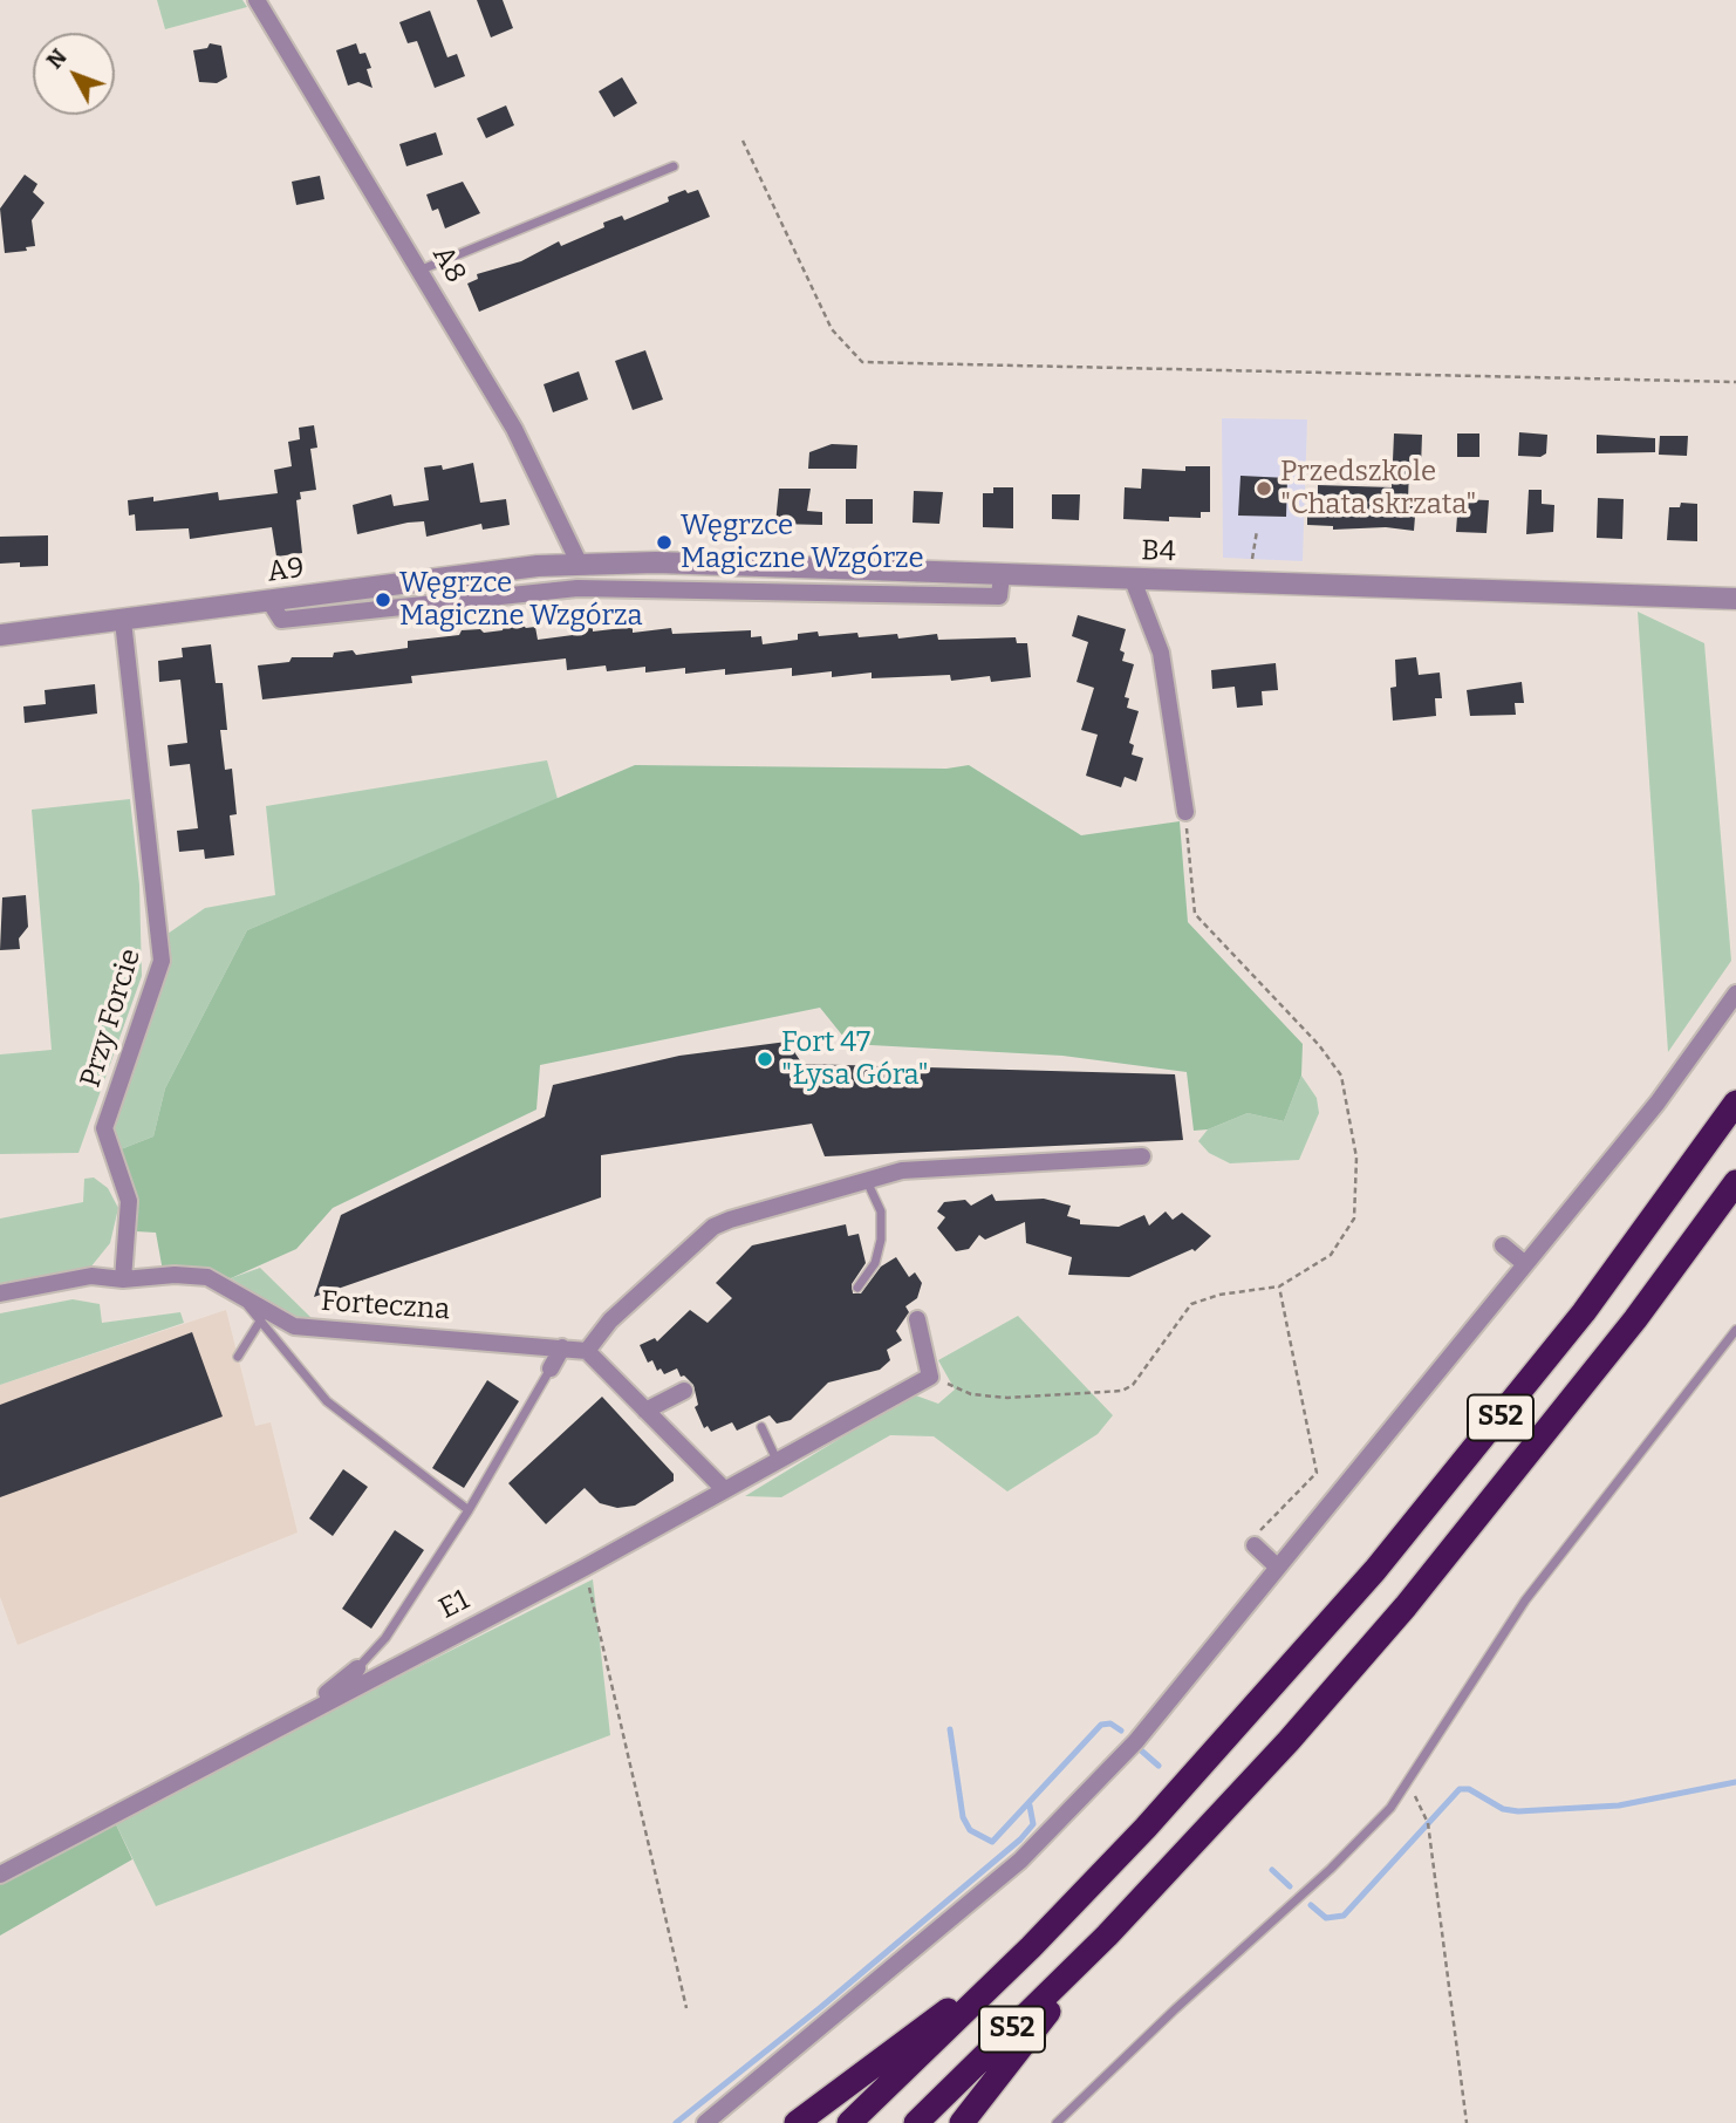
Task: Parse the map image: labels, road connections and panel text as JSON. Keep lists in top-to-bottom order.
{
  "streets": {
    "highway": ["S52"],
    "street": [
      "A8",
      "B4",
      "A9",
      "Przy Forcie",
      "Forteczna",
      "E1"
    ]
  },
  "crossings": [
    ["A8", "B4"],
    ["A8", "A9"],
    ["B4", "A9"],
    ["A9", "Przy Forcie"],
    ["Przy Forcie", "Forteczna"]
  ],
  "places": [
    "Przedszkole \"Chata skrzata\"",
    "Węgrzce Magiczne Wzgórze",
    "Węgrzce Magiczne Wzgórza",
    "Fort 47 \"Łysa Góra\""
  ],
  "north": "top left"
}
